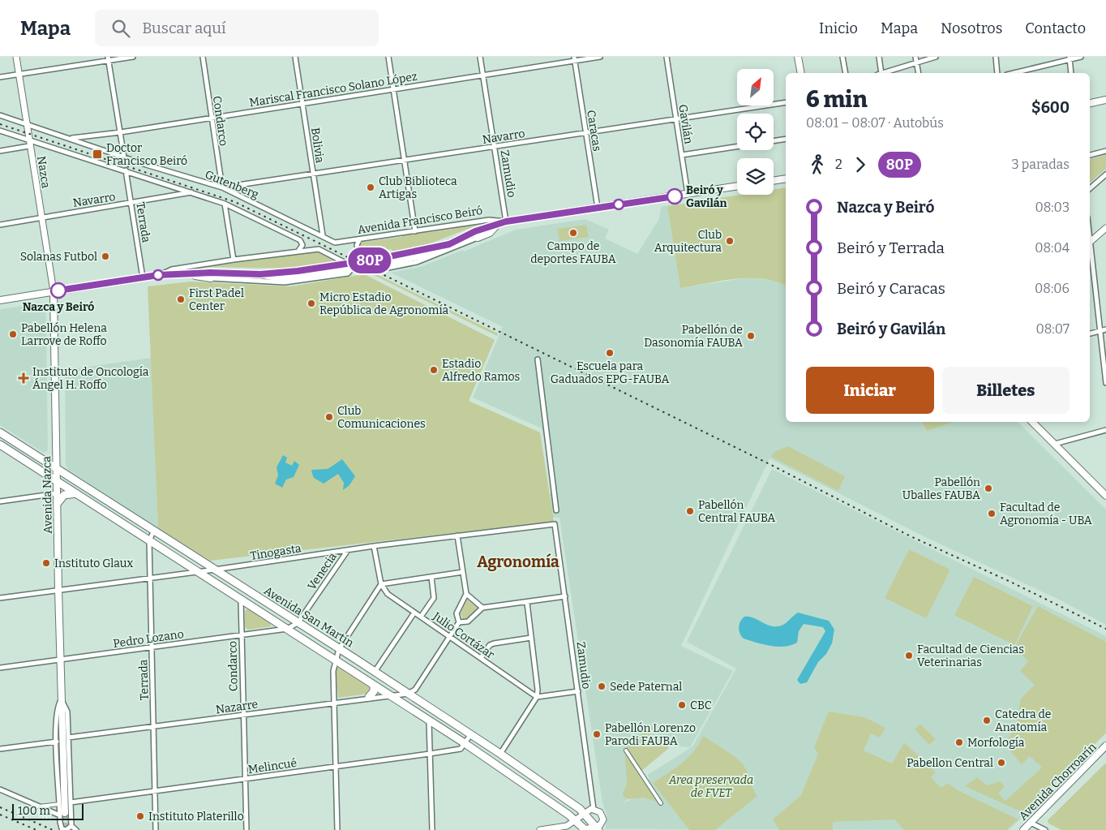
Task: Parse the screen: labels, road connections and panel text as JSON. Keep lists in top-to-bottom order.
{
  "streets": {
    "main road": [
      "Avenida Francisco Beiró",
      "Avenida Nazca",
      "Avenida San Martín",
      "Avenida Chorroarín"
    ],
    "street": [
      "Mariscal Francisco Solano López",
      "Condarco",
      "Gavilán",
      "Caracas",
      "Navarro",
      "Bolivia",
      "Nazca",
      "Zamudio",
      "Gutenberg",
      "Terrada",
      "Tinogasta",
      "Venecia",
      "Julio Cortázar",
      "Pedro Lozano",
      "Nazarre",
      "Melincué"
    ]
  },
  "crossings": [
    ["Mariscal Francisco Solano López", "Condarco"],
    ["Mariscal Francisco Solano López", "Caracas"],
    ["Mariscal Francisco Solano López", "Bolivia"],
    ["Mariscal Francisco Solano López", "Zamudio"],
    ["Mariscal Francisco Solano López", "Gutenberg"],
    ["Condarco", "Navarro"],
    ["Condarco", "Gutenberg"],
    ["Condarco", "Avenida San Martín"],
    ["Condarco", "Pedro Lozano"],
    ["Condarco", "Nazarre"],
    ["Condarco", "Melincué"],
    ["Gavilán", "Navarro"],
    ["Gavilán", "Avenida Francisco Beiró"],
    ["Caracas", "Navarro"],
    ["Caracas", "Avenida Francisco Beiró"],
    ["Navarro", "Bolivia"],
    ["Navarro", "Nazca"],
    ["Navarro", "Zamudio"],
    ["Navarro", "Gutenberg"],
    ["Navarro", "Terrada"],
    ["Bolivia", "Gutenberg"],
    ["Nazca", "Gutenberg"],
    ["Nazca", "Avenida Nazca"],
    ["Zamudio", "Avenida Francisco Beiró"],
    ["Zamudio", "Tinogasta"],
    ["Gutenberg", "Avenida Francisco Beiró"],
    ["Gutenberg", "Terrada"],
    ["Terrada", "Tinogasta"],
    ["Terrada", "Avenida San Martín"],
    ["Terrada", "Pedro Lozano"],
    ["Terrada", "Nazarre"],
    ["Terrada", "Melincué"],
    ["Avenida Nazca", "Tinogasta"],
    ["Avenida Nazca", "Avenida San Martín"],
    ["Avenida Nazca", "Pedro Lozano"],
    ["Avenida Nazca", "Nazarre"],
    ["Avenida Nazca", "Melincué"],
    ["Tinogasta", "Venecia"],
    ["Tinogasta", "Avenida San Martín"],
    ["Venecia", "Avenida San Martín"],
    ["Venecia", "Pedro Lozano"],
    ["Avenida San Martín", "Pedro Lozano"],
    ["Avenida San Martín", "Nazarre"],
    ["Avenida San Martín", "Melincué"]
  ],
  "districts": ["Agronomía"],
  "parks": ["Area preservada de FVET"],
  "places": {
    "transit": ["Doctor Francisco Beiró"],
    "other": [
      "Club Biblioteca Artigas",
      "Beiró y Gavilán",
      "Campo de deportes FAUBA",
      "Club Arquitectura",
      "Solanas Futbol",
      "Nazca y Beiró",
      "First Padel Center",
      "Micro Estadio República de Agronomía",
      "Pabellón Helena Larrove de Roffo",
      "Pabellón de Dasonomía FAUBA",
      "Escuela para Gaduados EPG-FAUBA",
      "Estadio Alfredo Ramos",
      "Club Comunicaciones",
      "Pabellón Uballes FAUBA",
      "Pabellón Central FAUBA",
      "Facultad de Agronomía - UBA",
      "Instituto Glaux",
      "Facultad de Ciencias Veterinarias",
      "Sede Paternal",
      "CBC",
      "Catedra de Anatomía",
      "Pabellón Lorenzo Parodi FAUBA",
      "Morfología",
      "Pabellon Central",
      "Instituto Platerillo"
    ],
    "health": ["Instituto de Oncología Ángel H. Roffo"]
  },
  "lines": ["bus line 80P"],
  "scale_bar": "100 m",
  "north": "top right",
  "page": {
    "header": "Mapa",
    "search": "Buscar aquí",
    "nav": [
      "Inicio",
      "Mapa",
      "Nosotros",
      "Contacto"
    ],
    "on_map": "80P",
    "heading": ["6 min", "08:01 – 08:07 · Autobús", "$600"],
    "legs": ["2", "80P", "3 paradas"],
    "list": [
      {
        "name": "Nazca y Beiró",
        "value": "08:03"
      },
      {
        "name": "Beiró y Terrada",
        "value": "08:04"
      },
      {
        "name": "Beiró y Caracas",
        "value": "08:06"
      },
      {
        "name": "Beiró y Gavilán",
        "value": "08:07"
      }
    ],
    "buttons": ["Iniciar", "Billetes"],
    "scale": "100 m"
  }
}
